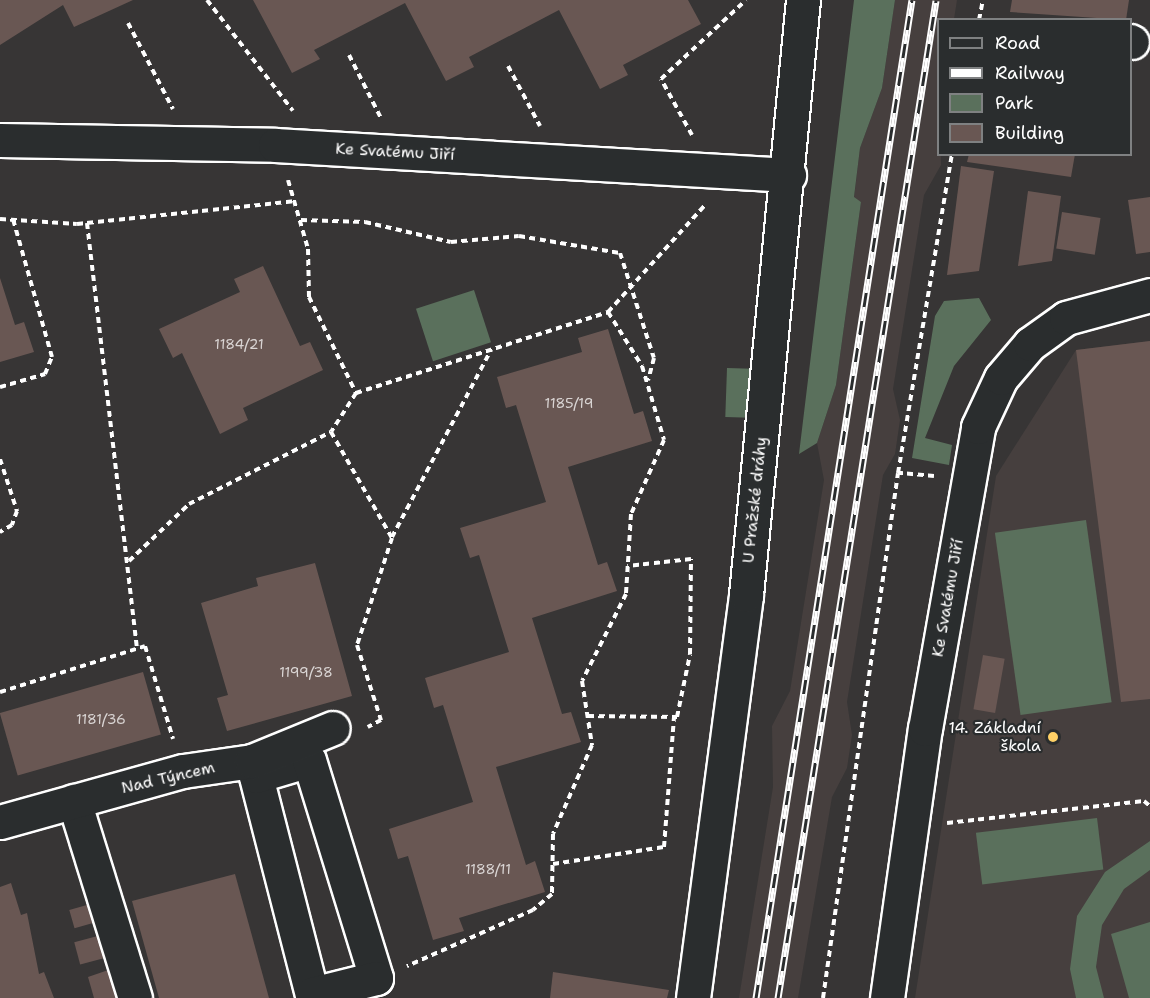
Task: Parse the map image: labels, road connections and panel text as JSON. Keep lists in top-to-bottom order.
{
  "streets": {
    "street": ["Ke Svatému Jiří", "U Pražské dráhy", "Nad Týncem"]
  },
  "crossings": [
    ["Ke Svatému Jiří", "U Pražské dráhy"]
  ],
  "places": ["14. Základní škola"],
  "house_numbers": [
    "1184/21",
    "1185/19",
    "1199/38",
    "1181/36",
    "1188/11"
  ],
  "legend": [
    "Road",
    "Railway",
    "Park",
    "Building"
  ]
}
